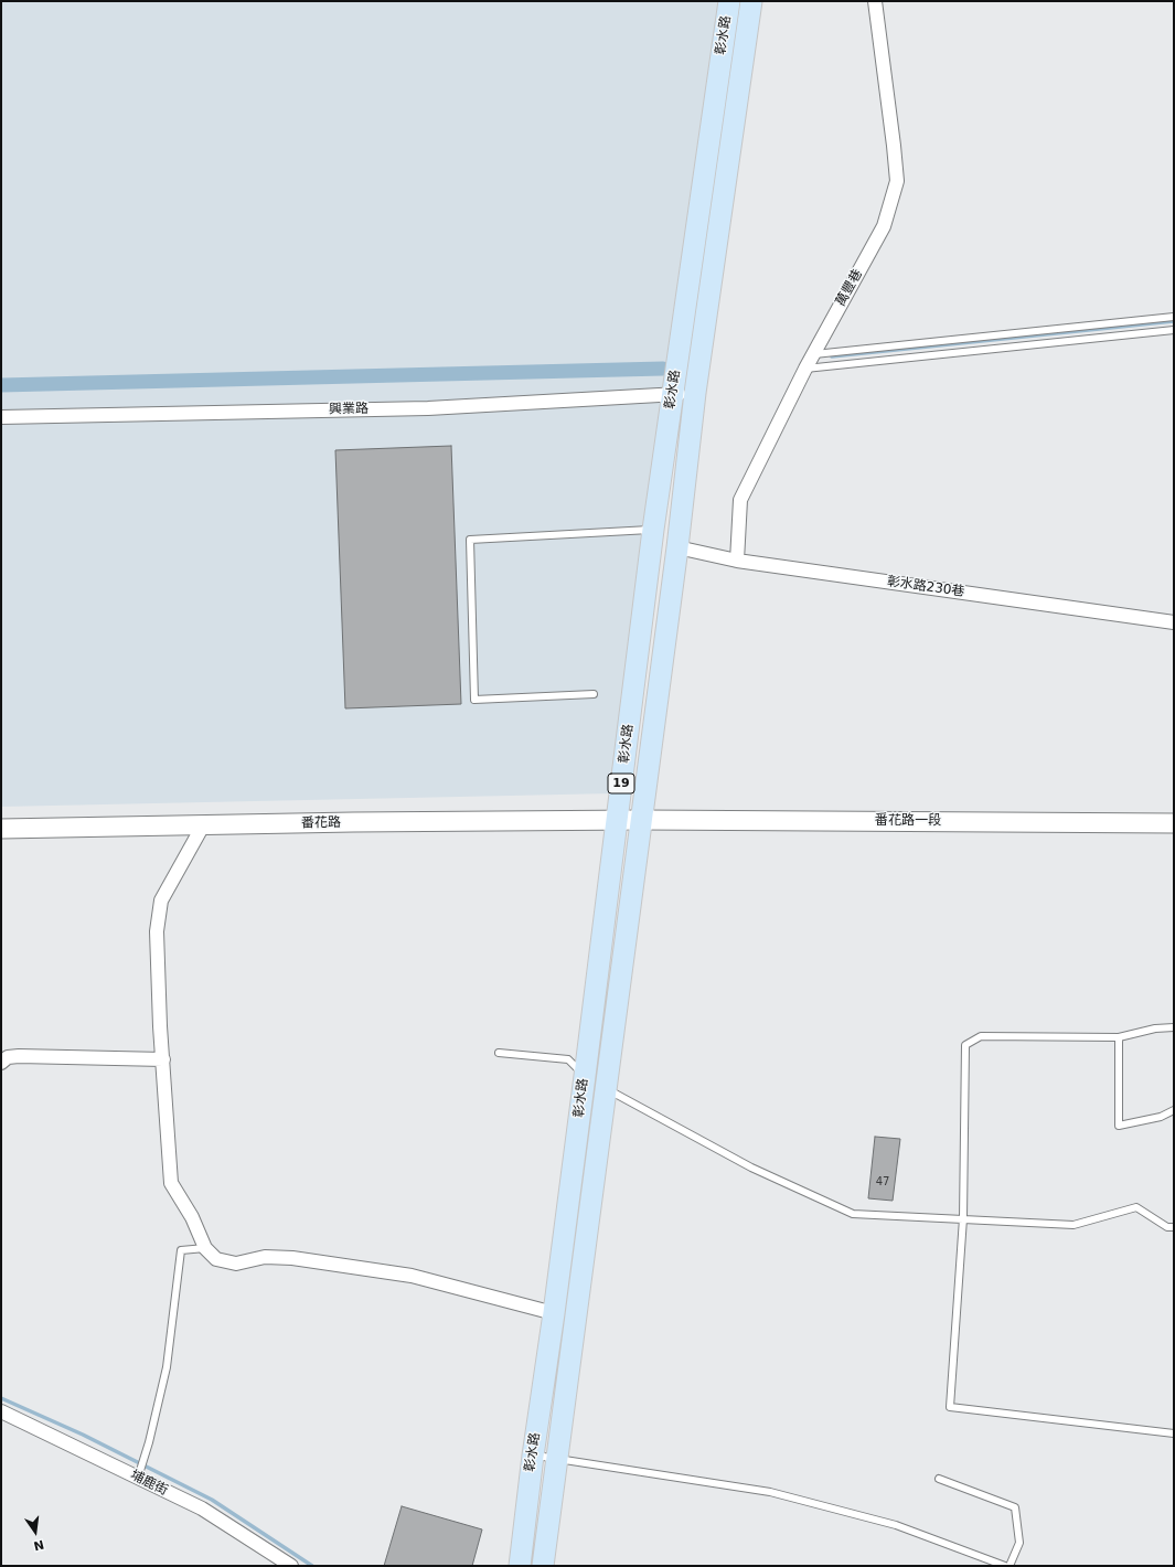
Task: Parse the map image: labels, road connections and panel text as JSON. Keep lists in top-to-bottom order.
{
  "streets": {
    "main road": [
      "彰水路",
      "19",
      "番花路一段",
      "番花路"
    ],
    "street": [
      "萬豐巷",
      "興業路",
      "彰水路230巷",
      "埔鹿街"
    ]
  },
  "crossings": [
    ["彰水路", "興業路"],
    ["彰水路", "彰水路230巷"],
    ["彰水路", "番花路一段"],
    ["彰水路", "番花路"],
    ["萬豐巷", "彰水路230巷"],
    ["番花路一段", "番花路"]
  ],
  "house_numbers": ["47"],
  "north": "bottom"
}
